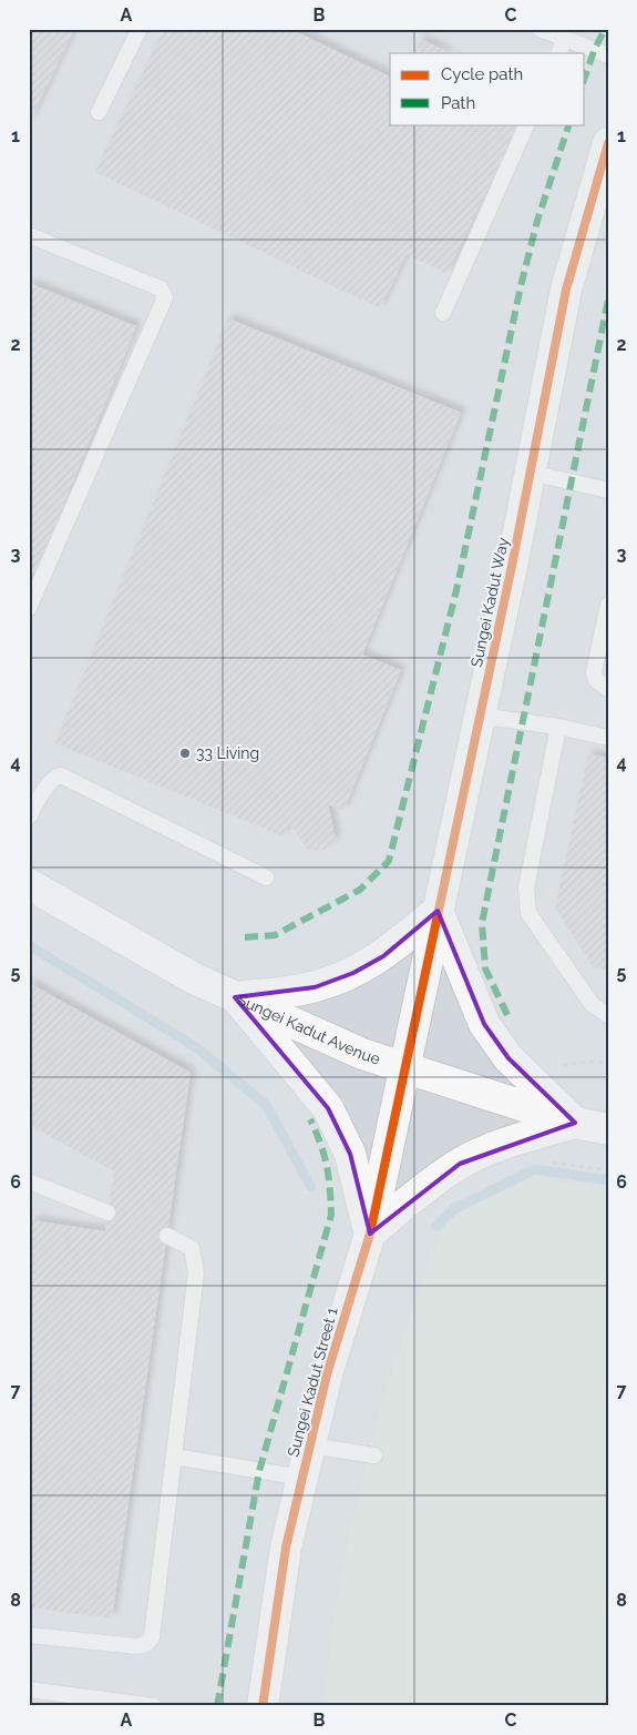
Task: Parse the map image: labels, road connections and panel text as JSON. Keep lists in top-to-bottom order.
{
  "streets": {
    "street": ["Sungei Kadut Way", "Sungei Kadut Avenue", "Sungei Kadut Street 1"]
  },
  "crossings": [
    ["Sungei Kadut Way", "Sungei Kadut Avenue"],
    ["Sungei Kadut Way", "Sungei Kadut Street 1"],
    ["Sungei Kadut Avenue", "Sungei Kadut Street 1"]
  ],
  "places": ["33 Living"],
  "legend": ["Cycle path", "Path"],
  "grid": {
    "columns": ["A", "B", "C"],
    "rows": [
      "1",
      "2",
      "3",
      "4",
      "5",
      "6",
      "7",
      "8"
    ]
  }
}
